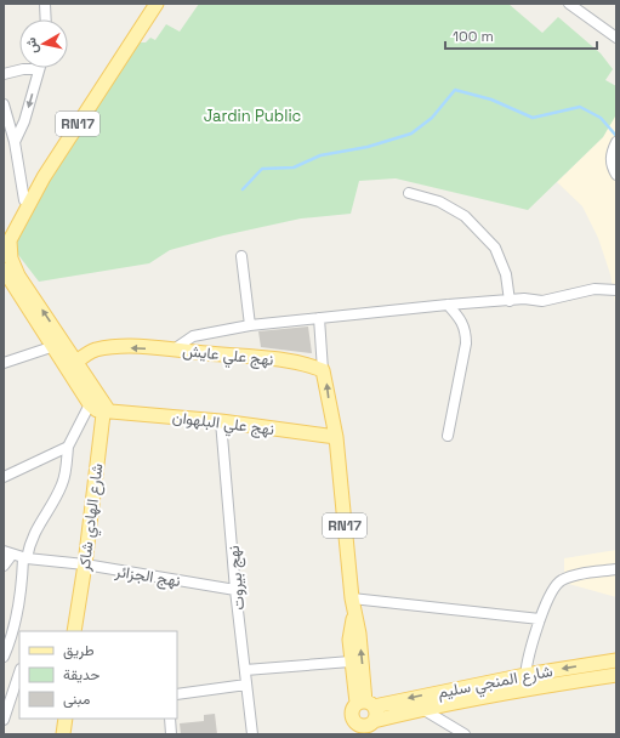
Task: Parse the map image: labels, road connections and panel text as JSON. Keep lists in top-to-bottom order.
{
  "streets": {
    "main road": [
      "RN17",
      "نهج علي عايش",
      "نهج علي البلهوان",
      "شارع الهادي شاكر",
      "شارع المنجي سليم"
    ],
    "street": ["نهج الجزائر", "نهج بيروت"]
  },
  "crossings": [
    ["RN17", "نهج علي عايش"],
    ["RN17", "نهج علي البلهوان"],
    ["RN17", "شارع الهادي شاكر"],
    ["RN17", "شارع المنجي سليم"],
    ["نهج علي البلهوان", "شارع الهادي شاكر"],
    ["نهج علي البلهوان", "نهج بيروت"],
    ["شارع الهادي شاكر", "نهج الجزائر"],
    ["نهج الجزائر", "نهج بيروت"]
  ],
  "one_way": ["نهج علي عايش"],
  "parks": ["Jardin Public"],
  "legend": ["طريق", "حديقة", "مبنى"],
  "scale_bar": "100 m",
  "north": "left"
}
